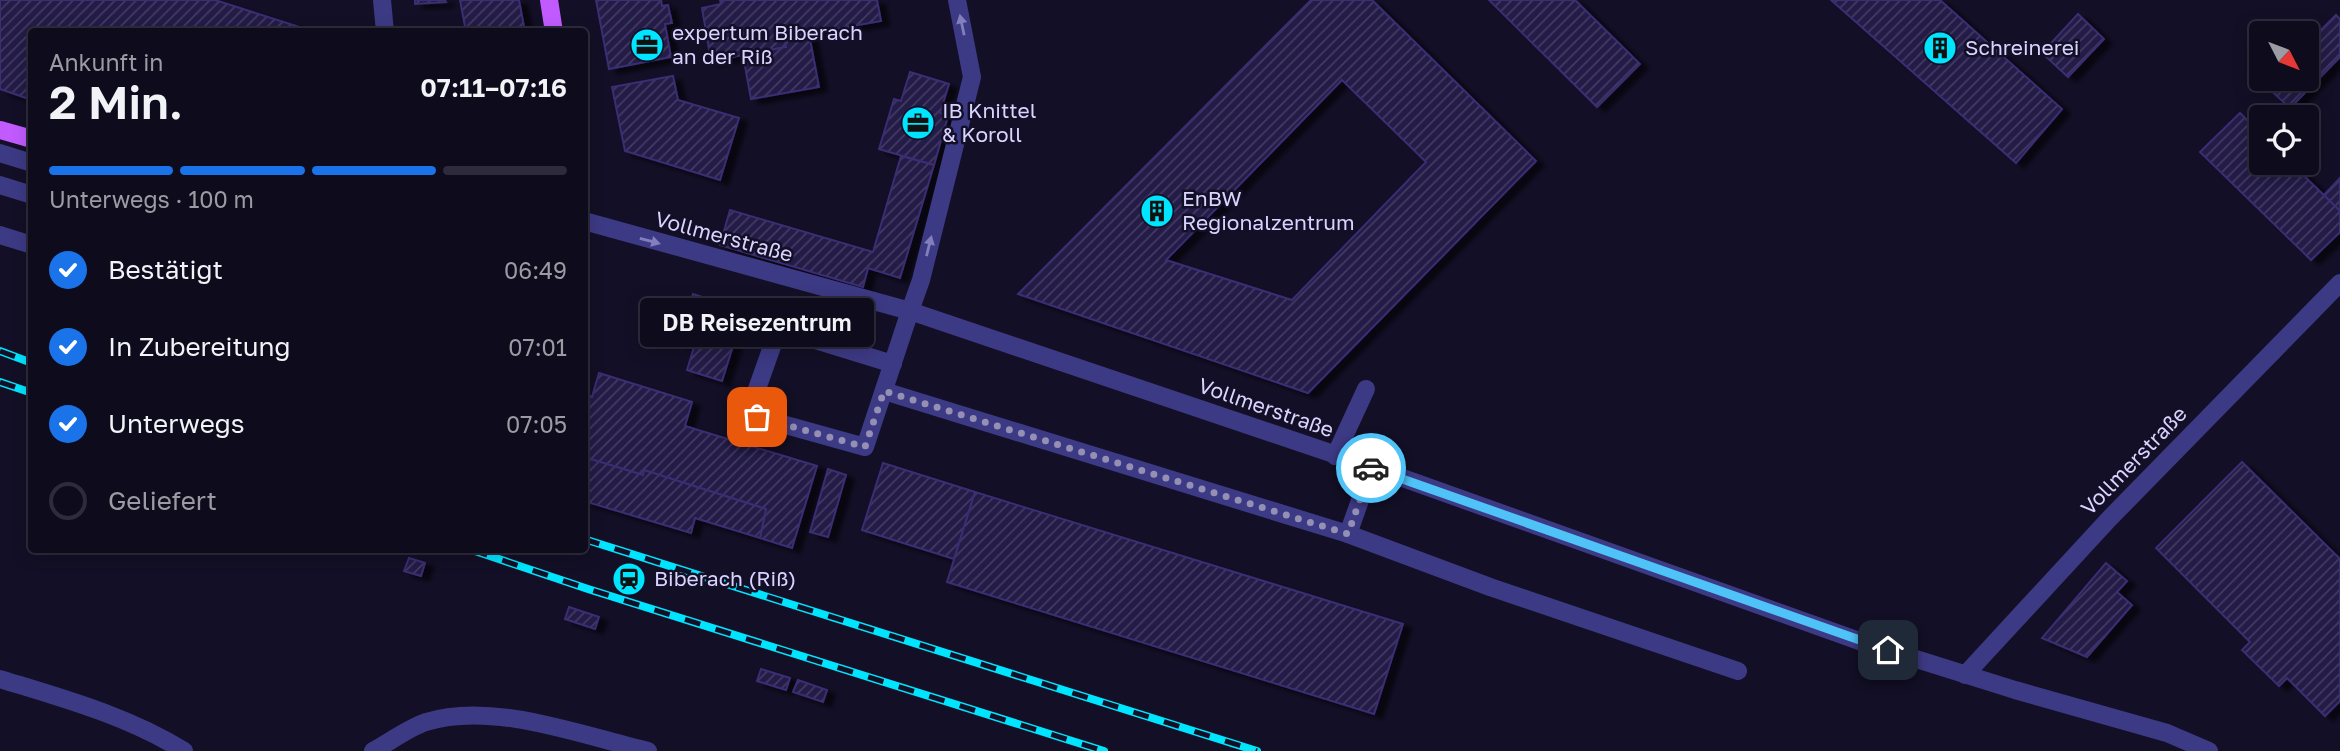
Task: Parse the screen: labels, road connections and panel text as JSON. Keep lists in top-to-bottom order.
{
  "streets": {
    "street": ["Vollmerstraße"]
  },
  "places": {
    "office": ["expertum Biberach an der Riß", "IB Knittel & Koroll"],
    "building": ["Schreinerei", "EnBW Regionalzentrum"],
    "other": ["DB Reisezentrum"],
    "station": ["Biberach (Riß)"]
  },
  "north": "bottom right",
  "page": {
    "heading": ["2 Min.", "Ankunft in", "07:11–07:16"],
    "bar": "Unterwegs · 100 m",
    "list": [
      ["Bestätigt", "06:49"],
      ["In Zubereitung", "07:01"],
      ["Unterwegs", "07:05"],
      "Geliefert"
    ],
    "bubble": "DB Reisezentrum"
  }
}
